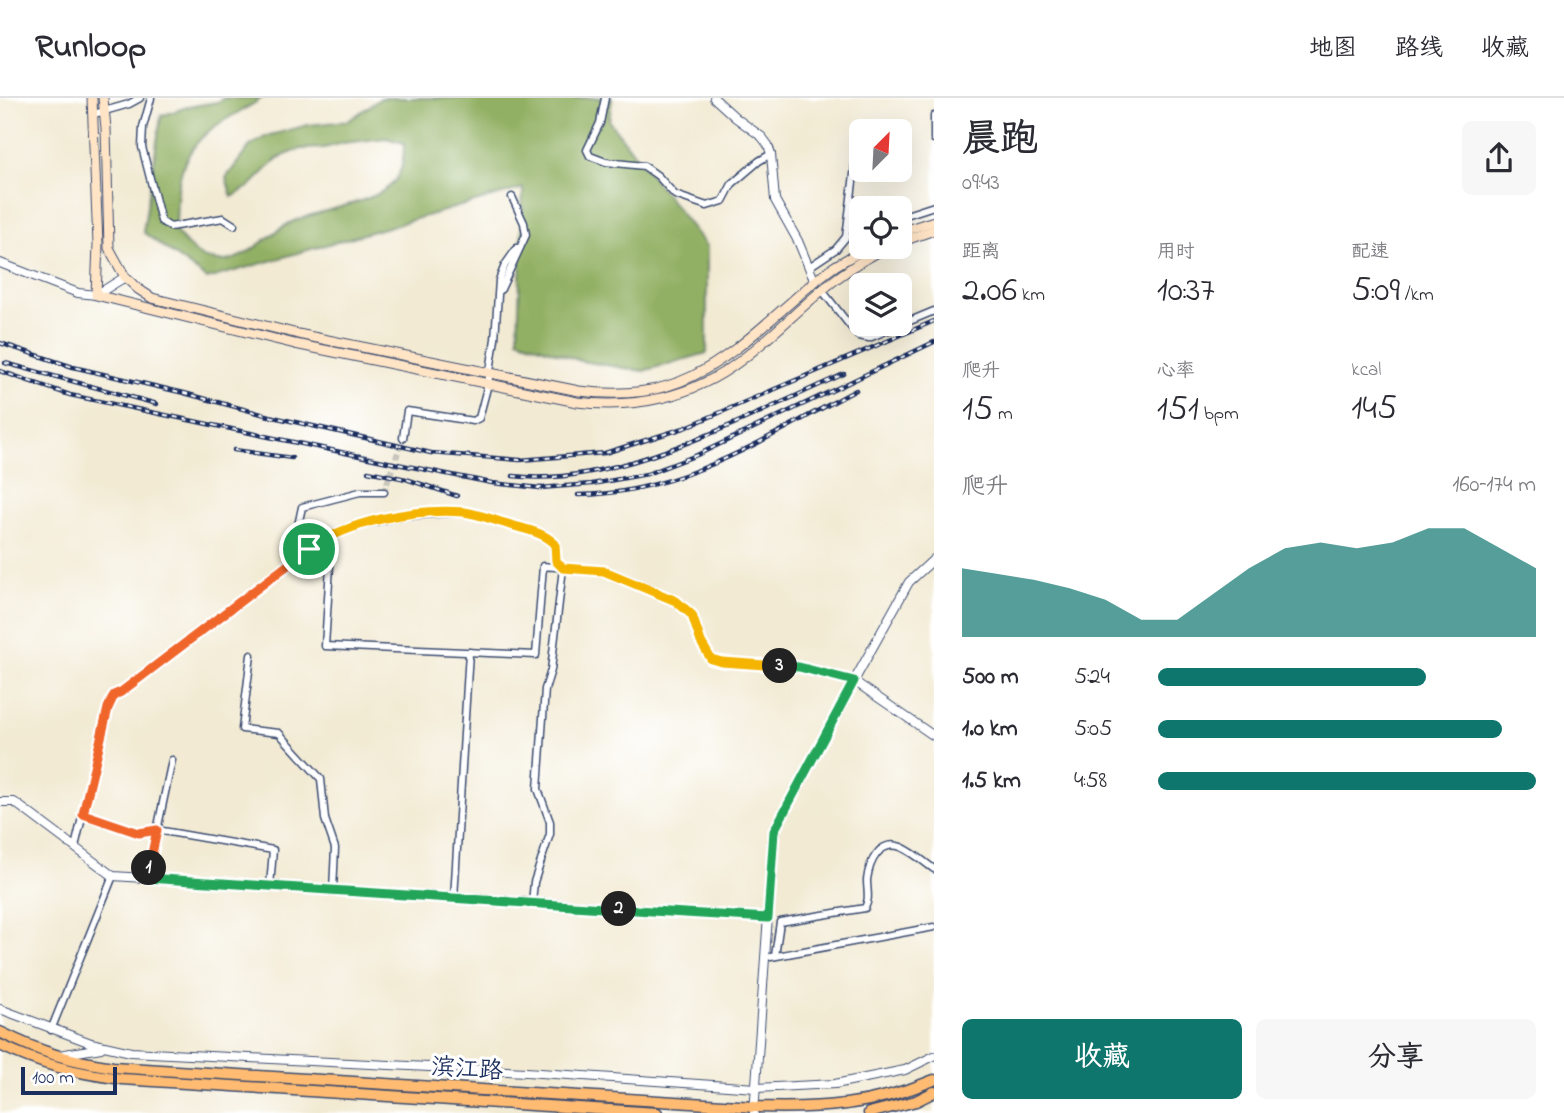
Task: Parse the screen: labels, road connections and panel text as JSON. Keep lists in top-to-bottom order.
{
  "streets": {
    "highway": ["滨江路"]
  },
  "scale_bar": "100 m",
  "north": "top right",
  "page": {
    "header": "Runloop",
    "nav": ["地图", "路线", "收藏"],
    "heading": ["晨跑", "09:43"],
    "stats": [
      ["距离", "2.06 km"],
      ["用时", "10:37"],
      ["配速", "5:09 /km"],
      ["爬升", "15 m"],
      ["心率", "151 bpm"],
      ["kcal", "145"]
    ],
    "chart": ["爬升", "160–174 m"],
    "pins": ["3", "1", "2"],
    "list": [
      {
        "name": "500 m",
        "note": "5:24"
      },
      {
        "name": "1.0 km",
        "note": "5:05"
      },
      {
        "name": "1.5 km",
        "note": "4:58"
      }
    ],
    "buttons": ["收藏", "分享"],
    "scale": "100 m"
  }
}
